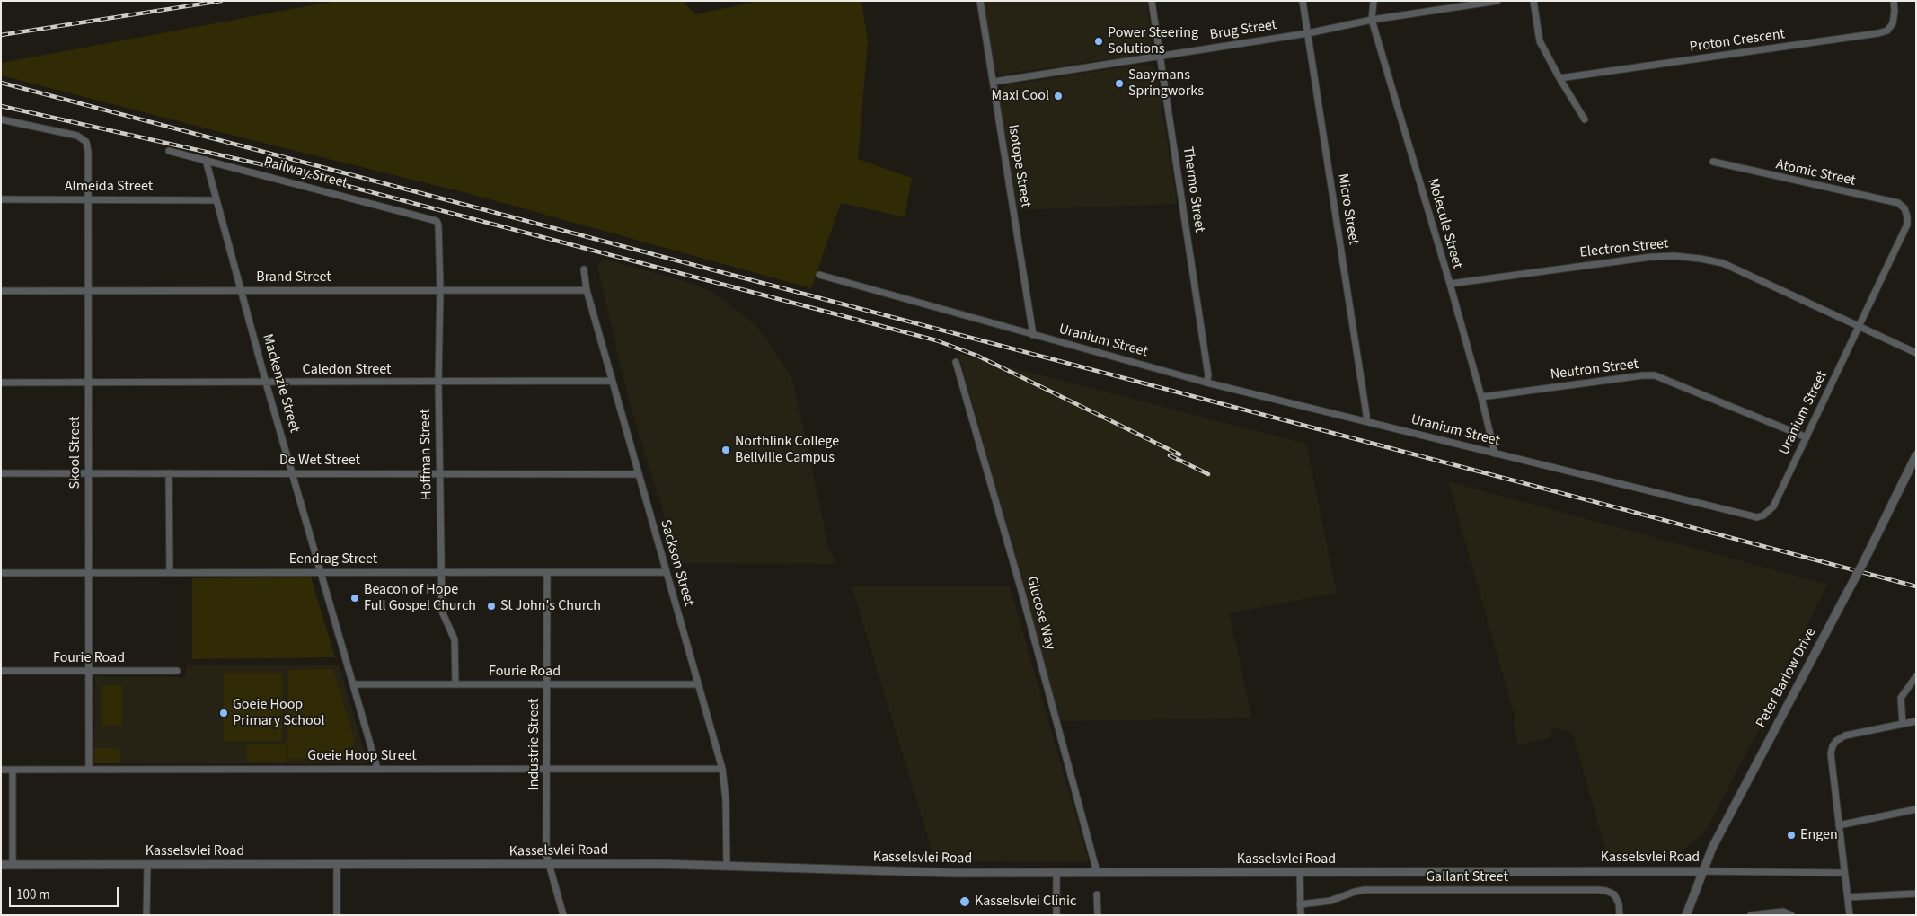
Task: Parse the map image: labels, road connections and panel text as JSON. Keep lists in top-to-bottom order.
{
  "streets": {
    "street": [
      "Brug Street",
      "Proton Crescent",
      "Isotope Street",
      "Railway Street",
      "Atomic Street",
      "Almeida Street",
      "Thermo Street",
      "Micro Street",
      "Molecule Street",
      "Electron Street",
      "Brand Street",
      "Uranium Street",
      "Caledon Street",
      "Neutron Street",
      "Mackenzie Street",
      "Skool Street",
      "Hoffman Street",
      "De Wet Street",
      "Eendrag Street",
      "Sackson Street",
      "Glucose Way",
      "Fourie Road",
      "Peter Barlow Drive",
      "Industrie Street",
      "Goeie Hoop Street",
      "Kasselsvlei Road",
      "Gallant Street"
    ]
  },
  "crossings": [
    ["Brug Street", "Isotope Street"],
    ["Brug Street", "Thermo Street"],
    ["Brug Street", "Micro Street"],
    ["Brug Street", "Molecule Street"],
    ["Isotope Street", "Uranium Street"],
    ["Railway Street", "Mackenzie Street"],
    ["Railway Street", "Hoffman Street"],
    ["Atomic Street", "Uranium Street"],
    ["Almeida Street", "Mackenzie Street"],
    ["Almeida Street", "Skool Street"],
    ["Thermo Street", "Uranium Street"],
    ["Micro Street", "Uranium Street"],
    ["Molecule Street", "Electron Street"],
    ["Molecule Street", "Uranium Street"],
    ["Molecule Street", "Neutron Street"],
    ["Electron Street", "Uranium Street"],
    ["Brand Street", "Mackenzie Street"],
    ["Brand Street", "Skool Street"],
    ["Brand Street", "Hoffman Street"],
    ["Brand Street", "Sackson Street"],
    ["Uranium Street", "Neutron Street"],
    ["Caledon Street", "Mackenzie Street"],
    ["Caledon Street", "Skool Street"],
    ["Caledon Street", "Hoffman Street"],
    ["Caledon Street", "Sackson Street"],
    ["Mackenzie Street", "De Wet Street"],
    ["Mackenzie Street", "Eendrag Street"],
    ["Mackenzie Street", "Fourie Road"],
    ["Mackenzie Street", "Goeie Hoop Street"],
    ["Skool Street", "De Wet Street"],
    ["Skool Street", "Eendrag Street"],
    ["Skool Street", "Fourie Road"],
    ["Skool Street", "Goeie Hoop Street"],
    ["Hoffman Street", "De Wet Street"],
    ["Hoffman Street", "Eendrag Street"],
    ["Hoffman Street", "Fourie Road"],
    ["De Wet Street", "Sackson Street"],
    ["Eendrag Street", "Sackson Street"],
    ["Eendrag Street", "Industrie Street"],
    ["Sackson Street", "Fourie Road"],
    ["Sackson Street", "Goeie Hoop Street"],
    ["Sackson Street", "Kasselsvlei Road"],
    ["Glucose Way", "Kasselsvlei Road"],
    ["Fourie Road", "Industrie Street"],
    ["Peter Barlow Drive", "Kasselsvlei Road"],
    ["Industrie Street", "Goeie Hoop Street"],
    ["Industrie Street", "Kasselsvlei Road"]
  ],
  "places": [
    "Power Steering Solutions",
    "Saaymans Springworks",
    "Maxi Cool",
    "Northlink College Bellville Campus",
    "Beacon of Hope Full Gospel Church",
    "St John's Church",
    "Goeie Hoop Primary School",
    "Engen",
    "Kasselsvlei Clinic"
  ],
  "scale_bar": "100 m"
}
